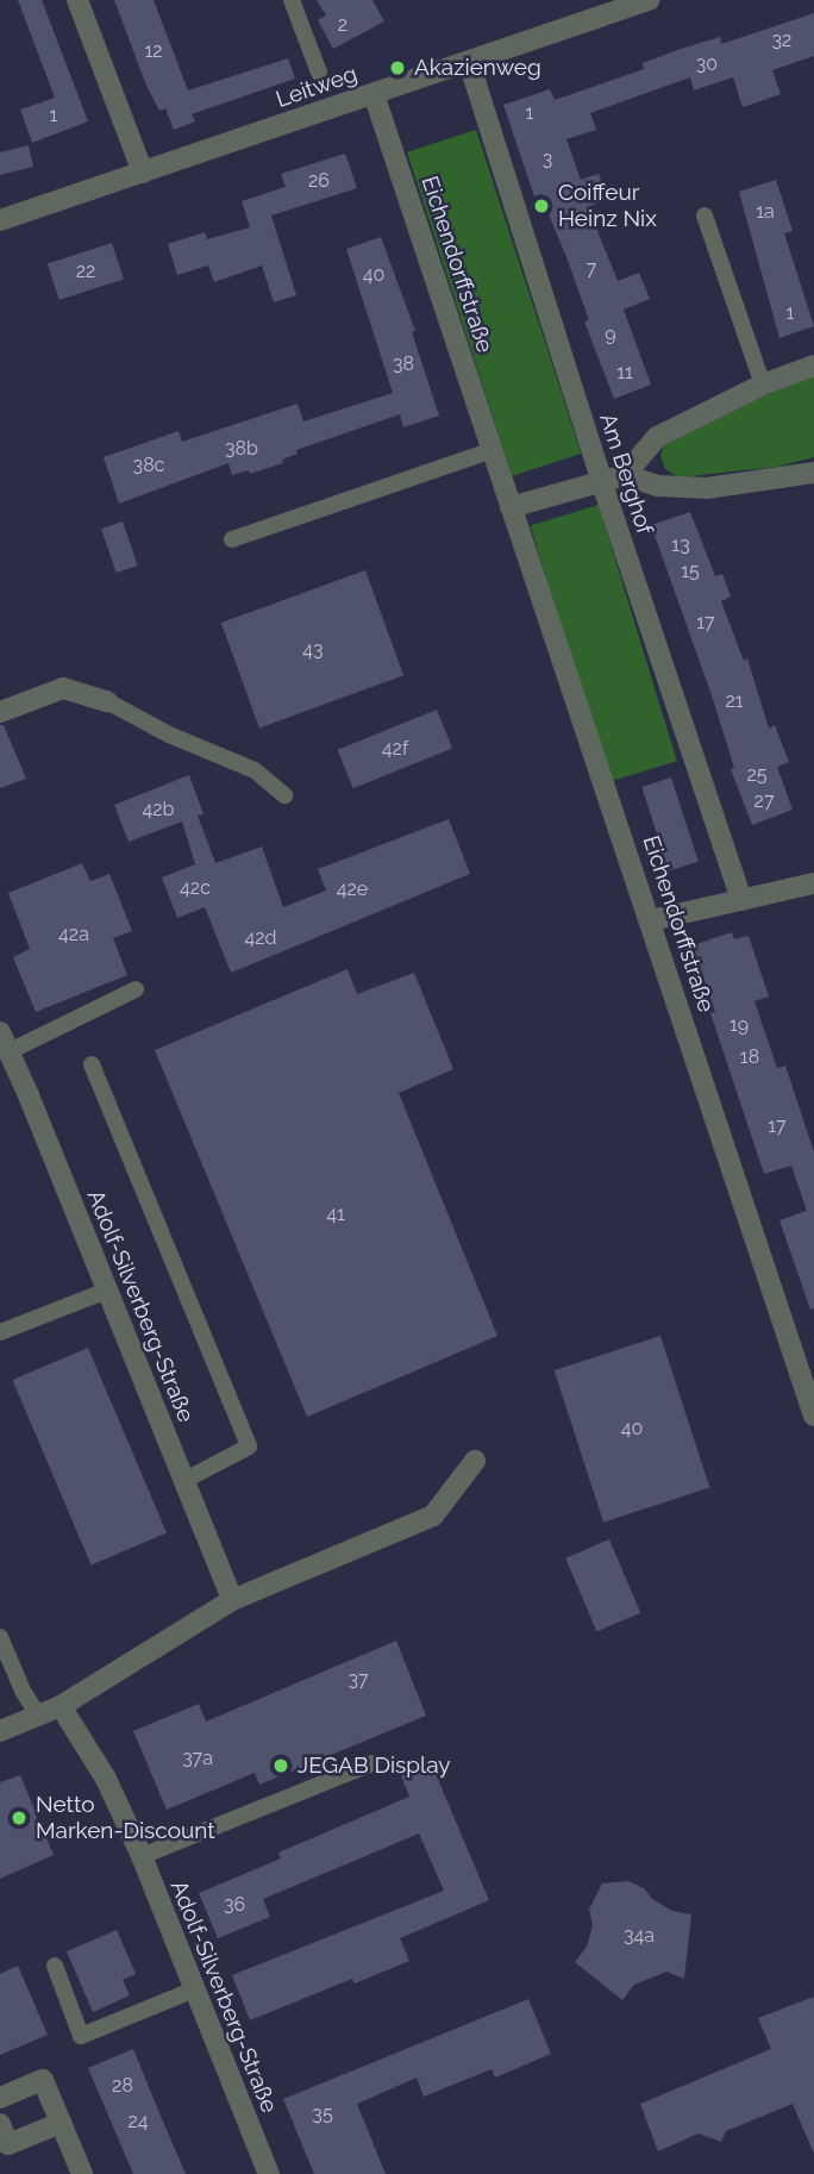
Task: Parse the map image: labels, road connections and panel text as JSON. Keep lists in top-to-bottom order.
{
  "streets": {
    "street": [
      "Leitweg",
      "Eichendorffstraße",
      "Am Berghof",
      "Adolf-Silverberg-Straße"
    ]
  },
  "crossings": [
    ["Leitweg", "Eichendorffstraße"],
    ["Leitweg", "Am Berghof"]
  ],
  "places": [
    "Akazienweg",
    "Coiffeur Heinz Nix",
    "JEGAB Display",
    "Netto Marken-Discount"
  ],
  "house_numbers": [
    "2",
    "32",
    "12",
    "30",
    "1",
    "1",
    "3",
    "26",
    "1a",
    "7",
    "22",
    "40",
    "1",
    "9",
    "38",
    "11",
    "38b",
    "38c",
    "13",
    "15",
    "17",
    "43",
    "21",
    "42f",
    "25",
    "27",
    "42b",
    "42c",
    "42e",
    "42a",
    "42d",
    "19",
    "18",
    "17",
    "41",
    "40",
    "37",
    "37a",
    "36",
    "34a",
    "28",
    "35",
    "24"
  ]
}
